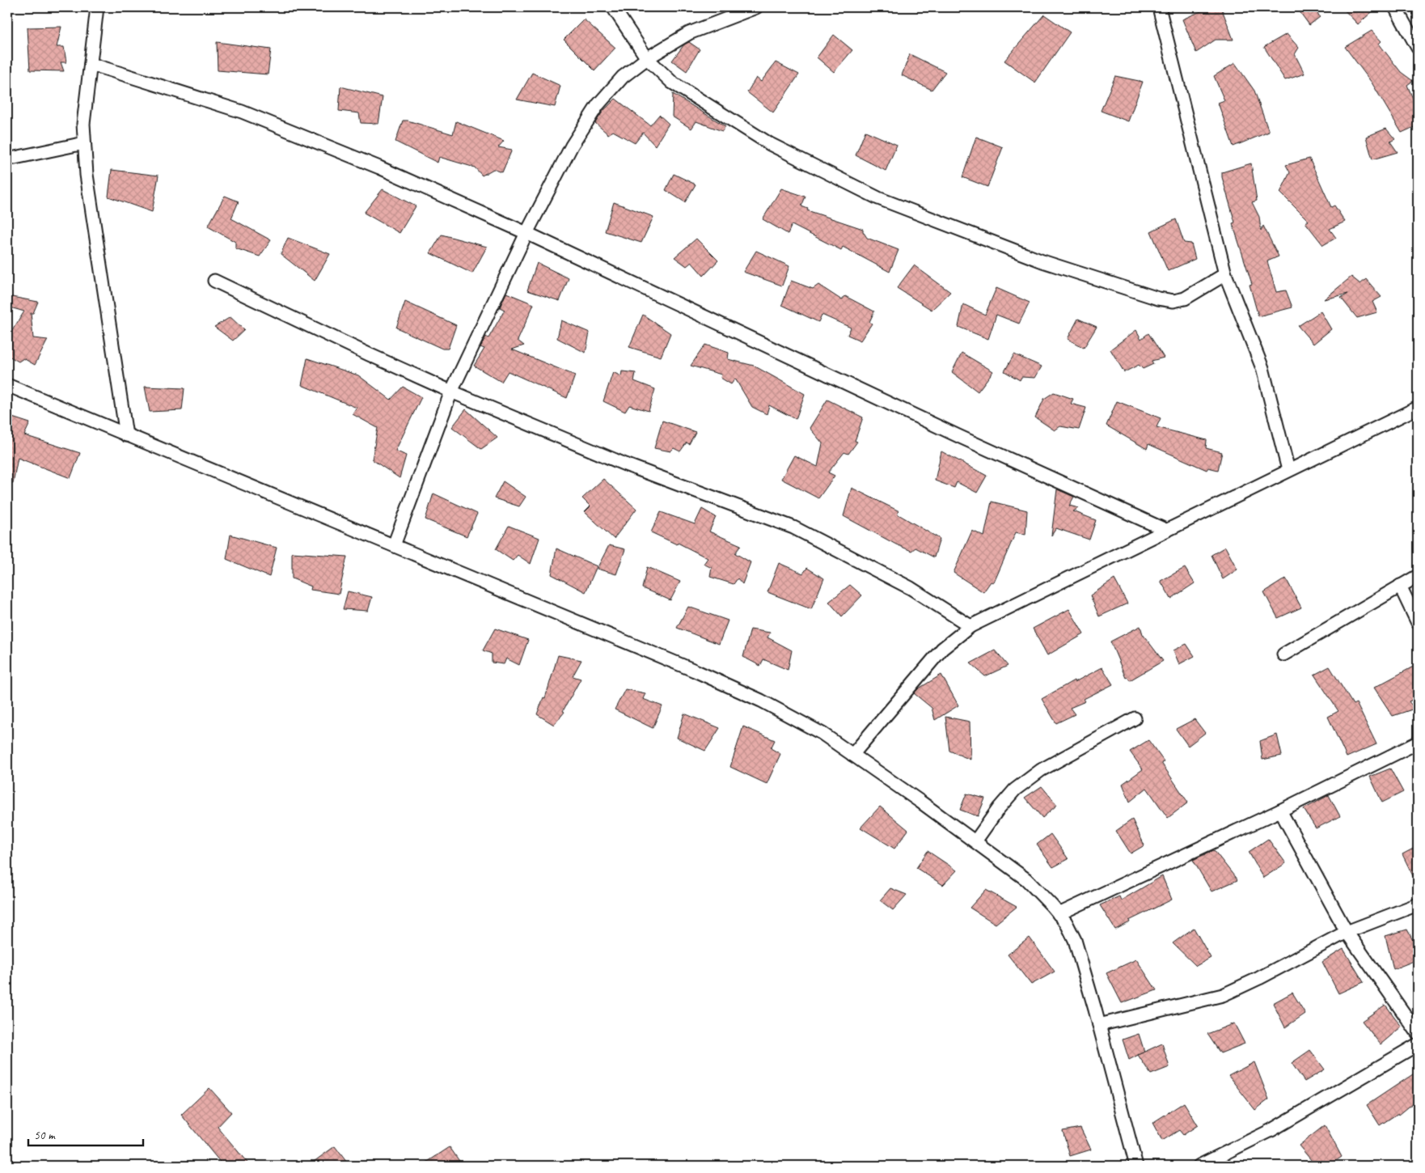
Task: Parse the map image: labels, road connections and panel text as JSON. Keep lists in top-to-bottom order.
{
  "scale_bar": "50 m"
}
